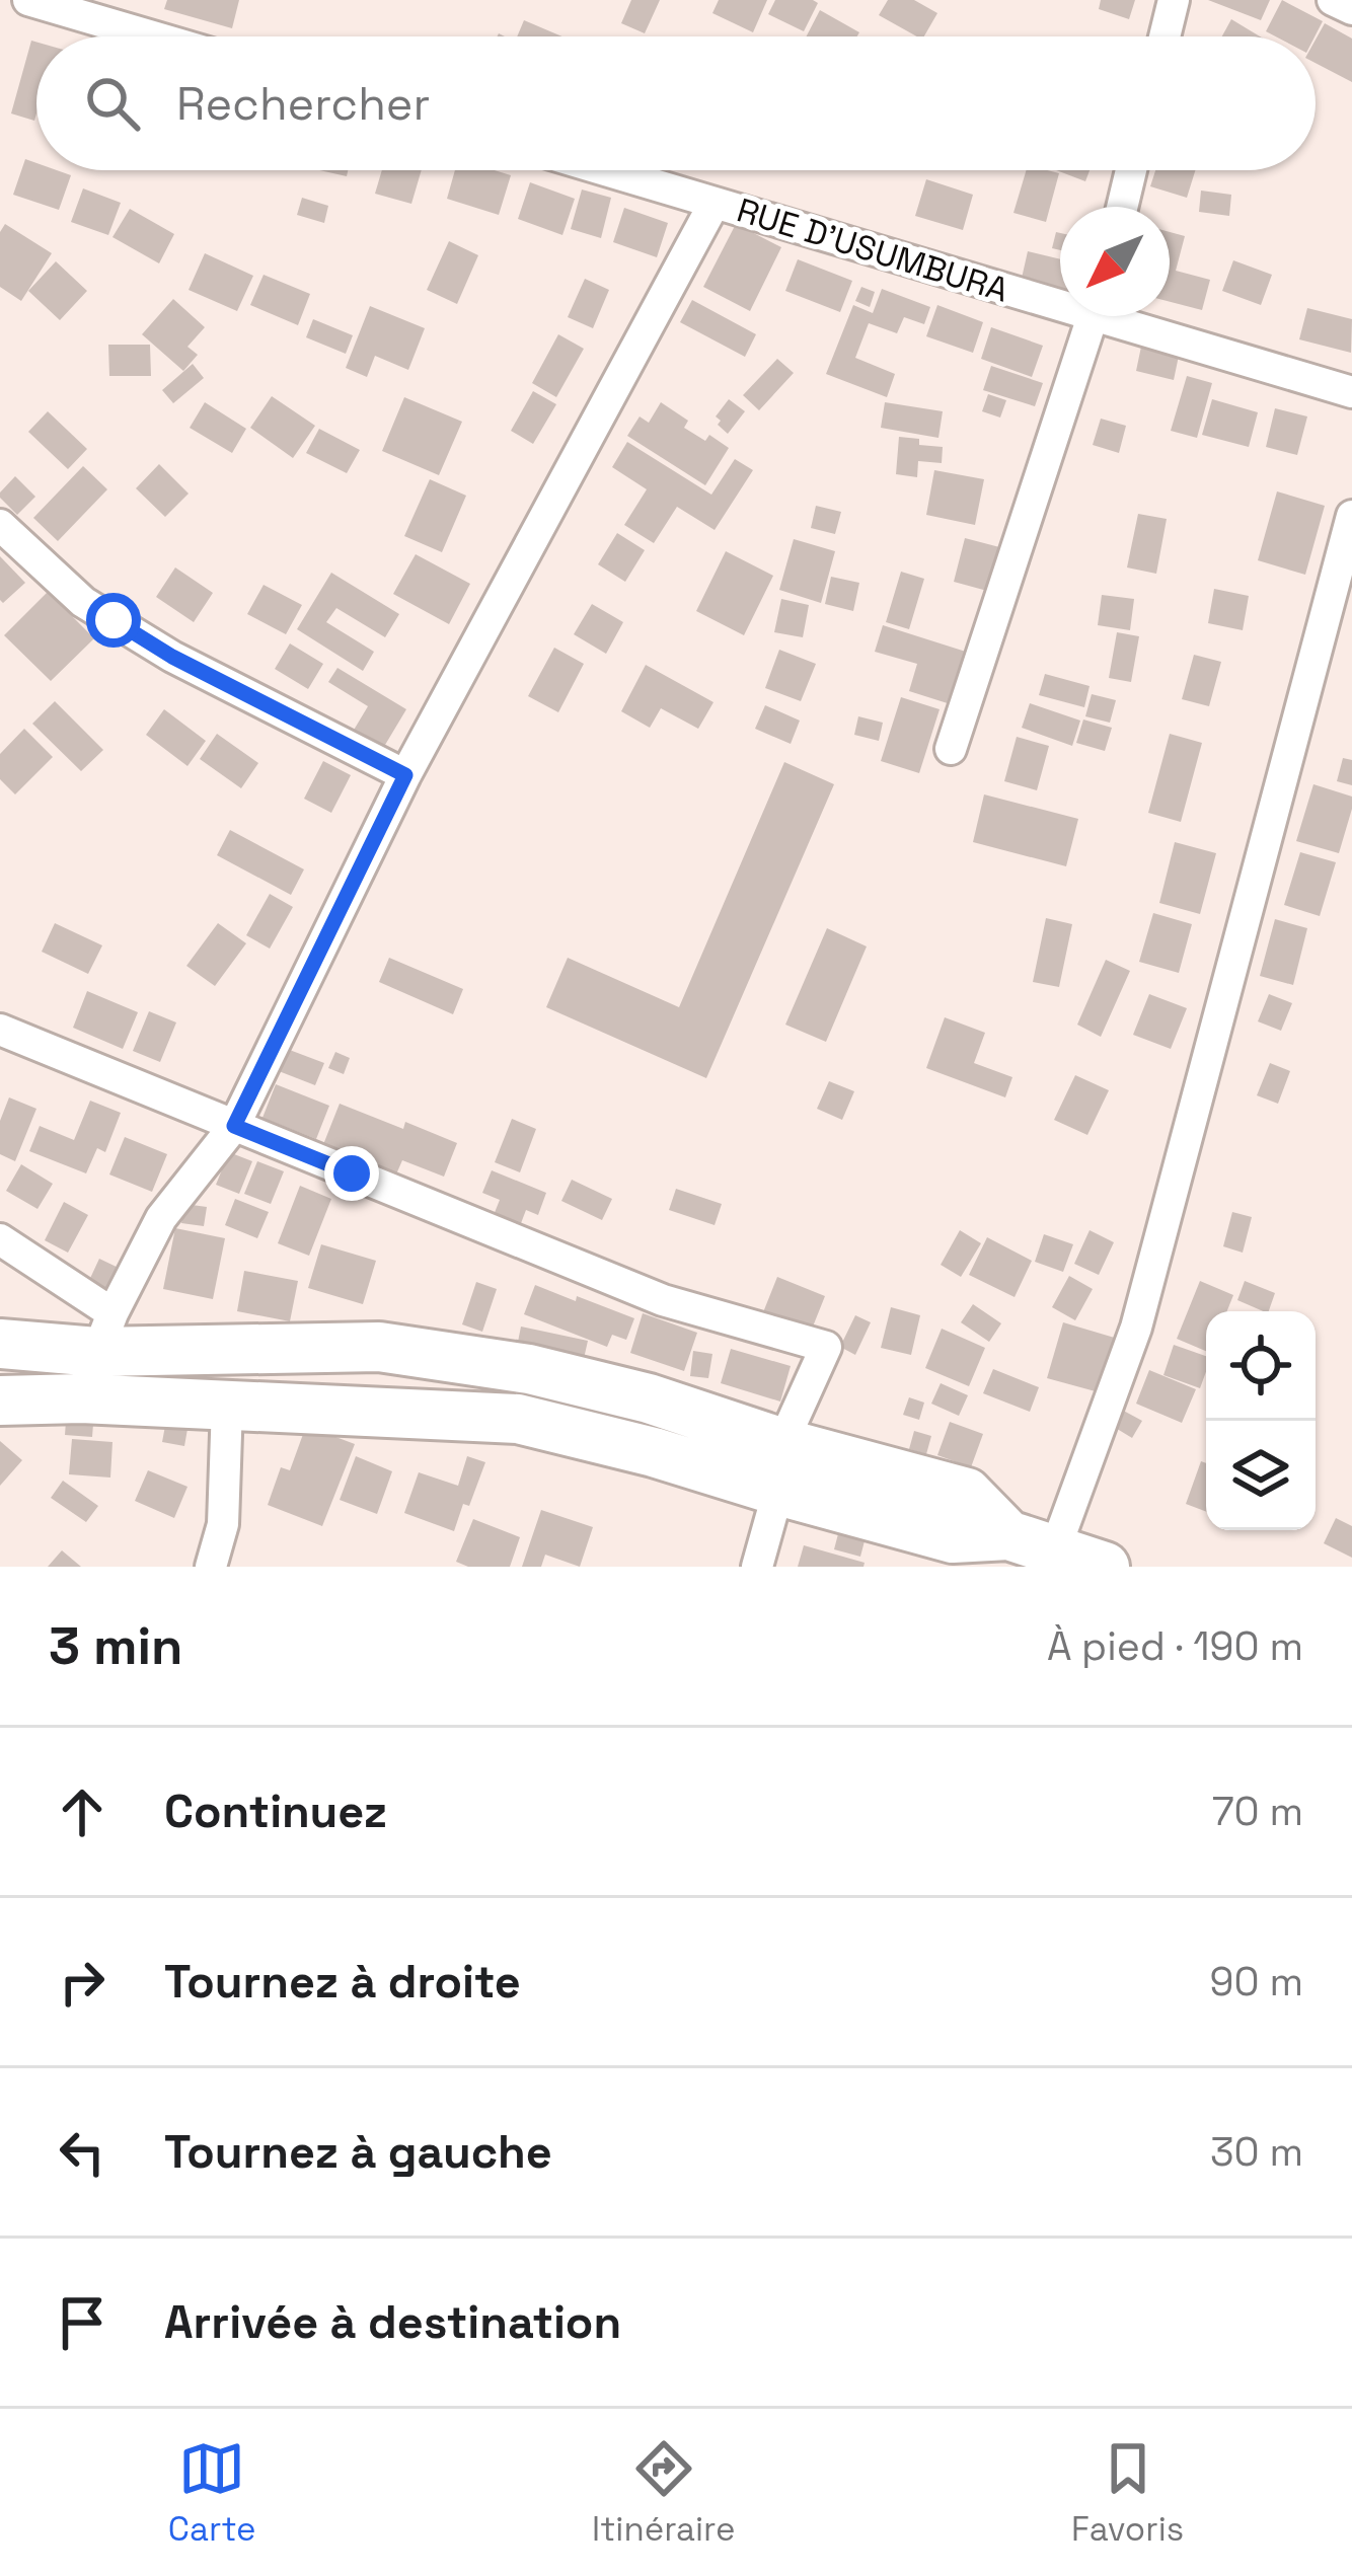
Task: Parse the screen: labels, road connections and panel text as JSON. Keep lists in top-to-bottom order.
{
  "streets": {
    "street": ["RUE D'USUMBURA"]
  },
  "north": "bottom left",
  "page": {
    "search": "Rechercher",
    "heading": ["3 min", "À pied · 190 m"],
    "list": [
      ["Continuez", "70 m"],
      ["Tournez à droite", "90 m"],
      ["Tournez à gauche", "30 m"],
      "Arrivée à destination"
    ],
    "nav": ["Carte", "Itinéraire", "Favoris"]
  }
}
